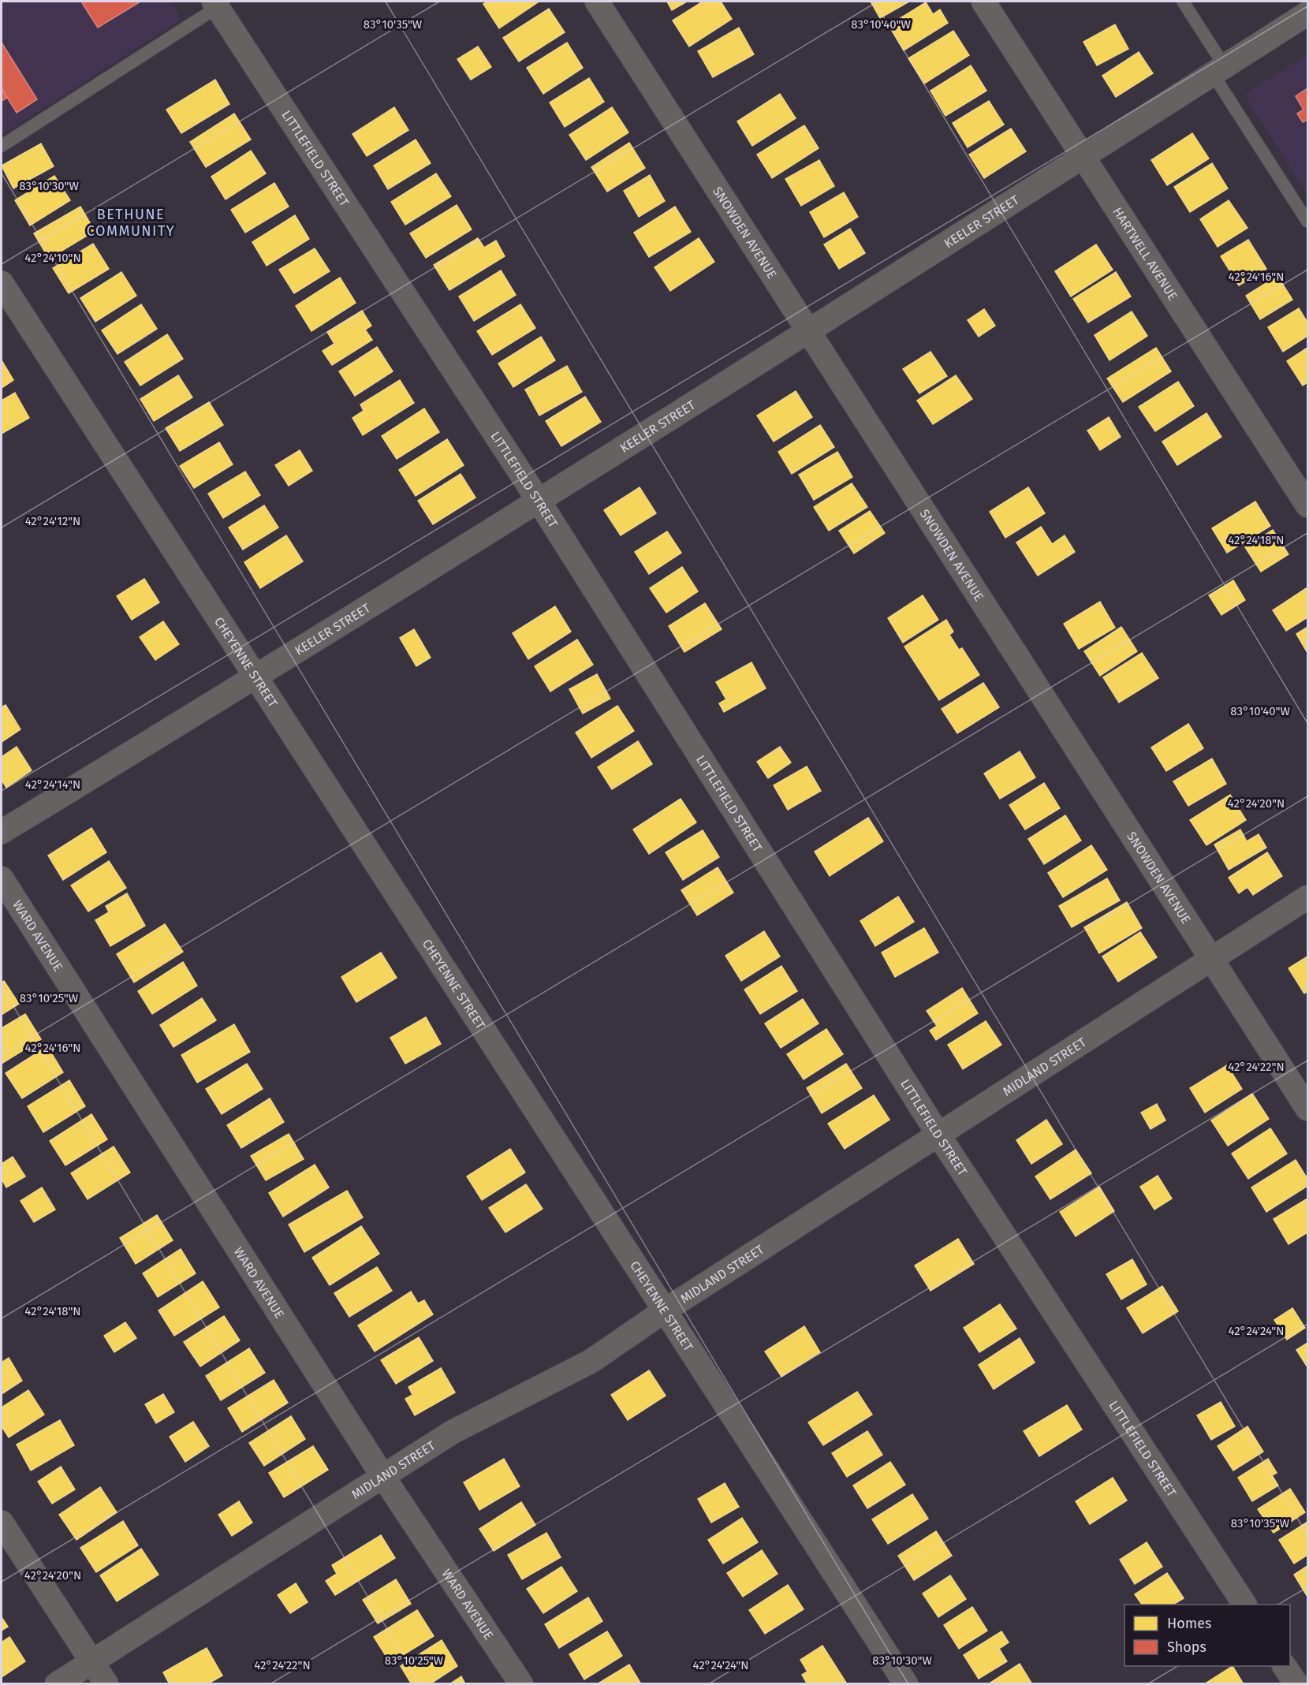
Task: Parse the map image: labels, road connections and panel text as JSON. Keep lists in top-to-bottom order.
{
  "streets": {
    "street": [
      "LITTLEFIELD STREET",
      "KEELER STREET",
      "SNOWDEN AVENUE",
      "HARTWELL AVENUE",
      "CHEYENNE STREET",
      "WARD AVENUE",
      "MIDLAND STREET"
    ]
  },
  "crossings": [
    ["LITTLEFIELD STREET", "KEELER STREET"],
    ["LITTLEFIELD STREET", "MIDLAND STREET"],
    ["KEELER STREET", "SNOWDEN AVENUE"],
    ["KEELER STREET", "HARTWELL AVENUE"],
    ["KEELER STREET", "CHEYENNE STREET"],
    ["SNOWDEN AVENUE", "MIDLAND STREET"],
    ["CHEYENNE STREET", "MIDLAND STREET"],
    ["WARD AVENUE", "MIDLAND STREET"]
  ],
  "districts": ["BETHUNE COMMUNITY"],
  "legend": ["Homes", "Shops"],
  "coordinates": [
    "83°10'35\"W",
    "83°10'40\"W",
    "83°10'30\"W",
    "42°24'10\"N",
    "42°24'16\"N",
    "42°24'12\"N",
    "42°24'18\"N",
    "42°24'14\"N",
    "42°24'20\"N",
    "83°10'25\"W",
    "42°24'22\"N",
    "42°24'24\"N"
  ]
}
